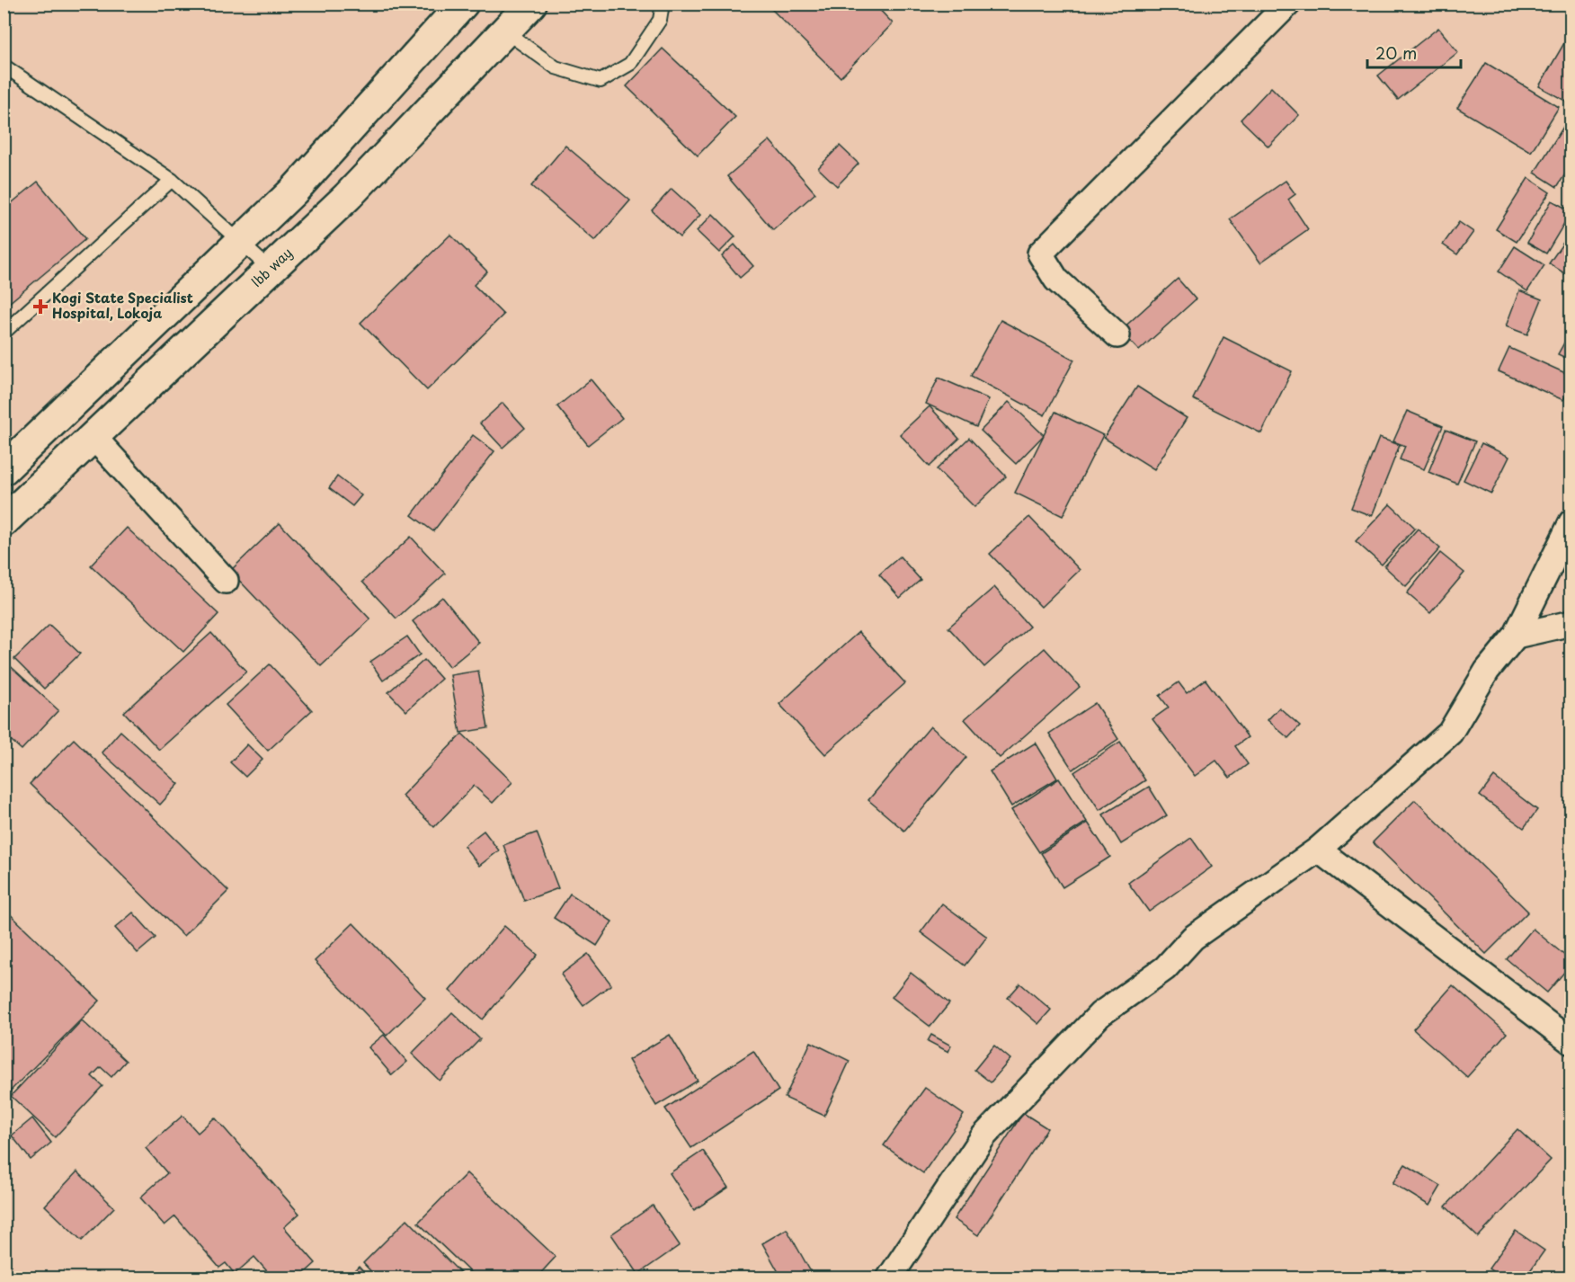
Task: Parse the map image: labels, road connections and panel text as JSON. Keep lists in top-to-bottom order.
{
  "streets": {
    "highway": ["Ibb way"]
  },
  "places": {
    "health": ["Kogi State Specialist Hospital, Lokoja"]
  },
  "scale_bar": "20 m"
}
